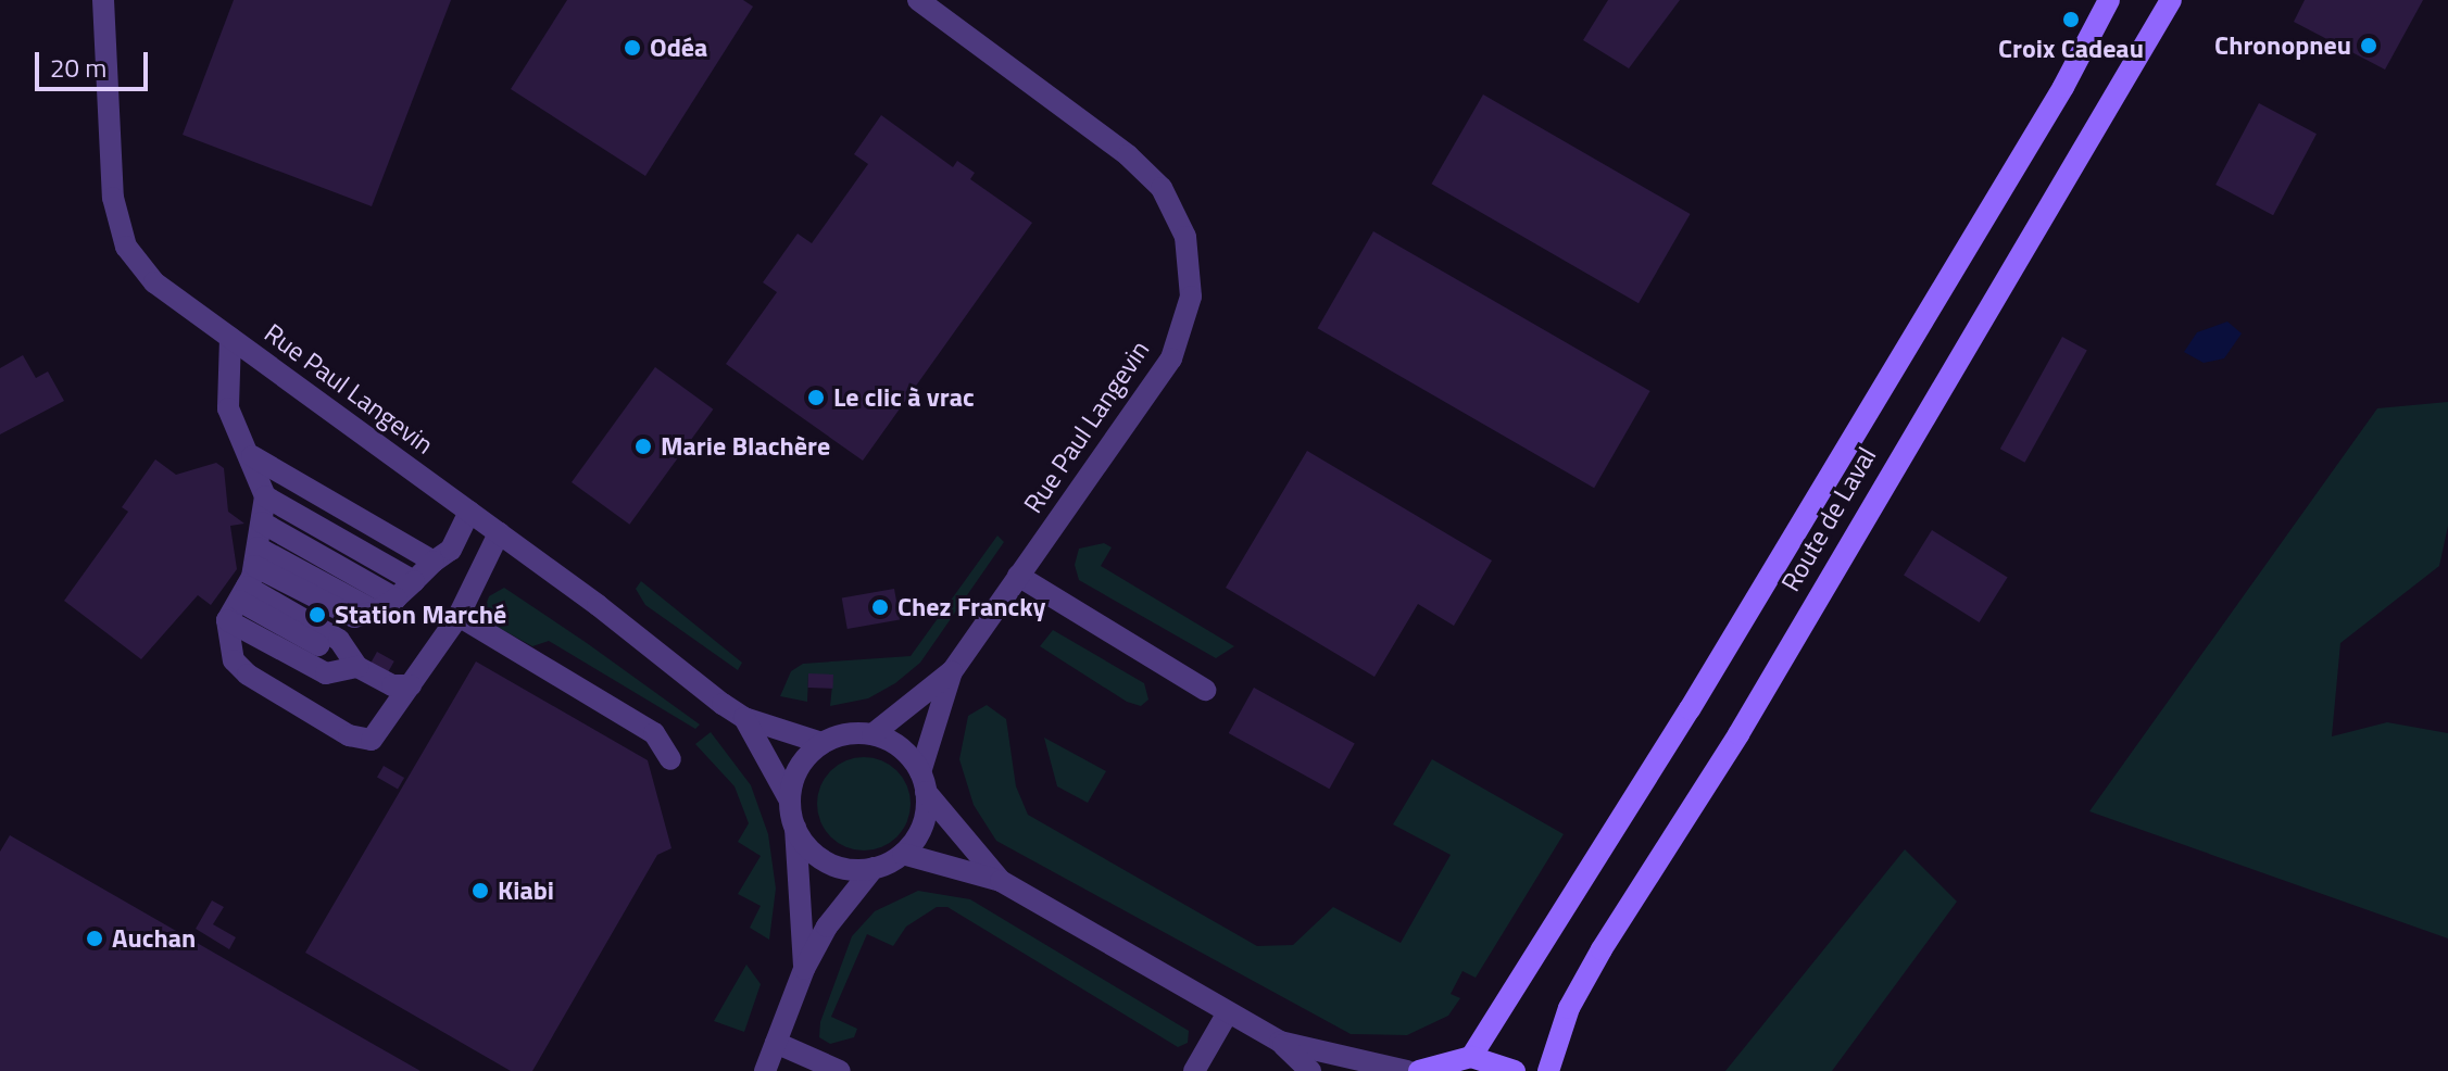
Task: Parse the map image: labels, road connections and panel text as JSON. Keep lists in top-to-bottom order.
{
  "streets": {
    "main road": ["Route de Laval"],
    "street": ["Rue Paul Langevin"]
  },
  "places": [
    "Croix Cadeau",
    "Chronopneu",
    "Odéa",
    "Le clic à vrac",
    "Marie Blachère",
    "Chez Francky",
    "Station Marché",
    "Kiabi",
    "Auchan"
  ],
  "scale_bar": "20 m"
}
